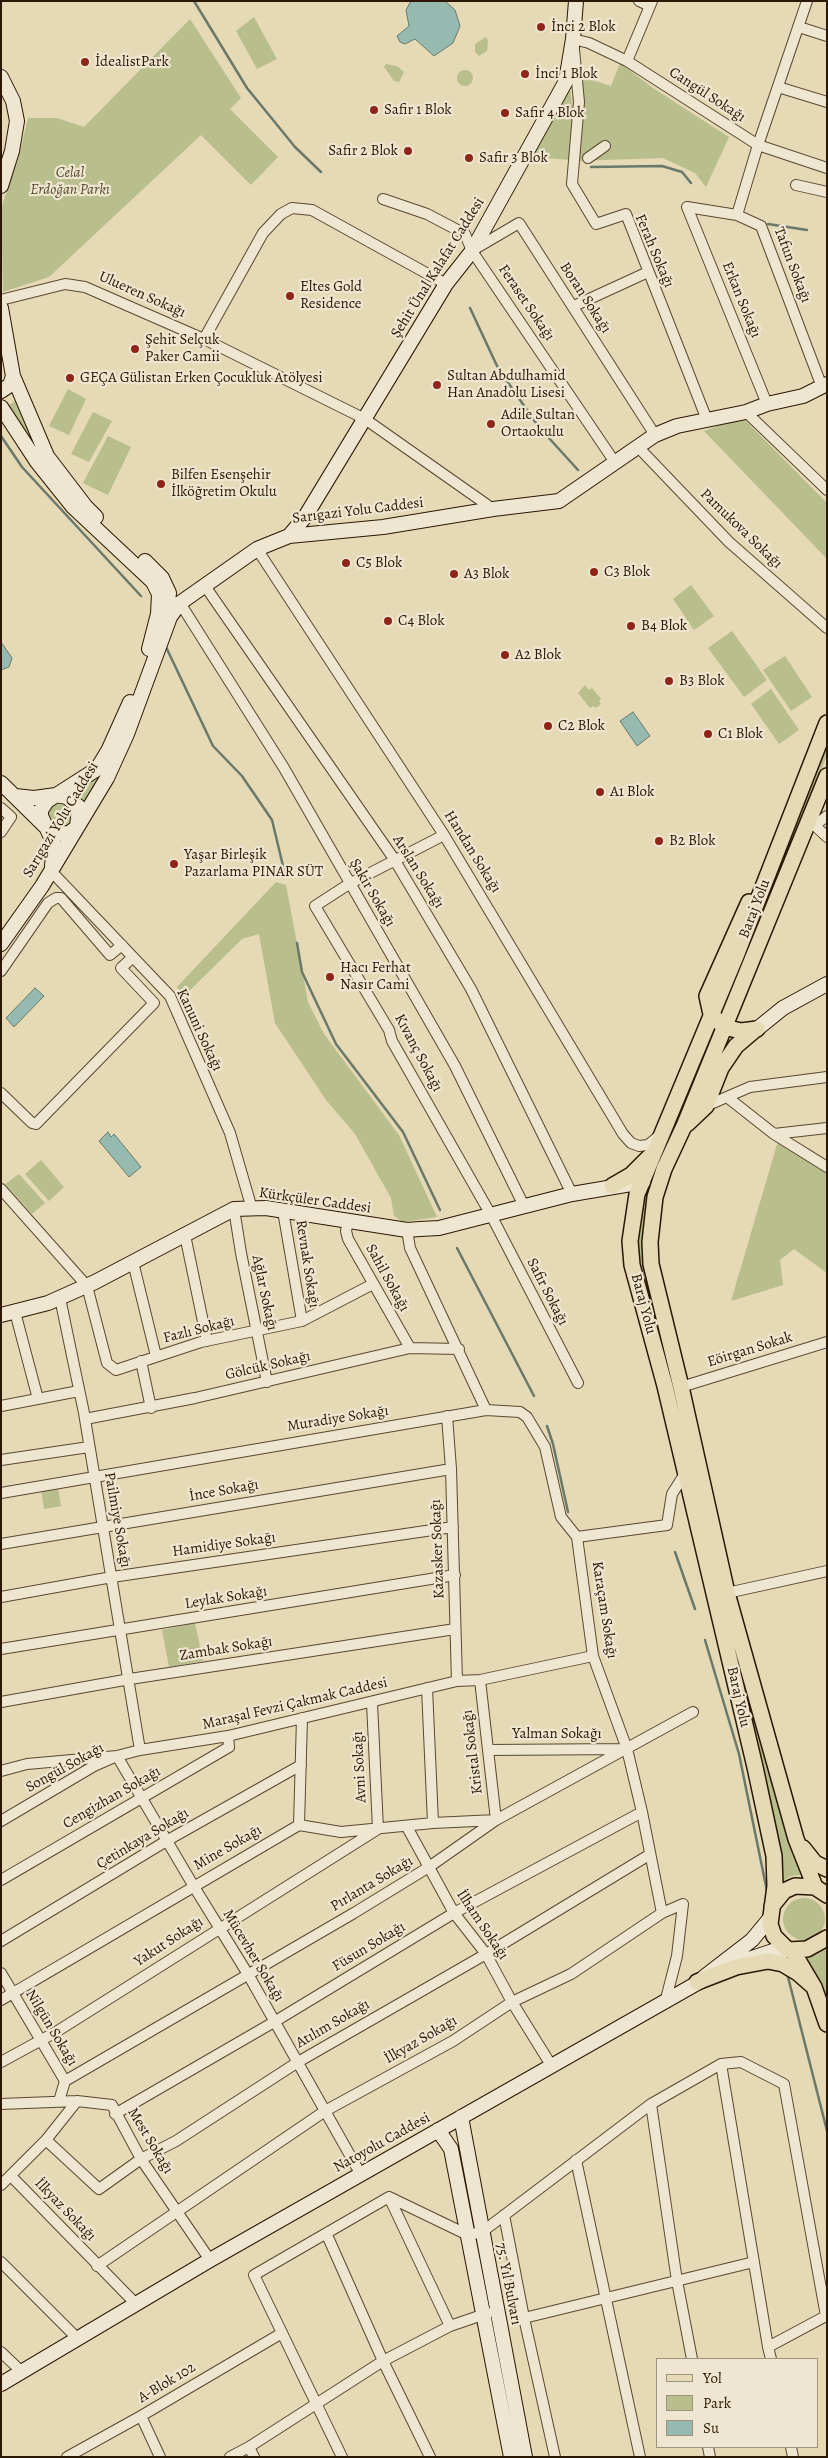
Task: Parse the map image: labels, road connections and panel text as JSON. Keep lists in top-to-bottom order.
{
  "streets": {
    "main road": ["Baraj Yolu"],
    "street": [
      "Cangül Sokağı",
      "Ferah Sokağı",
      "Tafun Sokağı",
      "Şehit Ünal Kalafat Caddesi",
      "Ulueren Sokağı",
      "Boran Sokağı",
      "Erkan Sokağı",
      "Feraset Sokağı",
      "Sarıgazi Yolu Caddesi",
      "Pamukova Sokağı",
      "Handan Sokağı",
      "Arslan Sokağı",
      "Şakir Sokağı",
      "Kanuni Sokağı",
      "Kıvanç Sokağı",
      "Kürkçüler Caddesi",
      "Revnak Sokağı",
      "Sahil Sokağı",
      "Safir Sokağı",
      "Ağlar Sokağı",
      "Fazlı Sokağı",
      "Eöirgan Sokak",
      "Gölcük Sokağı",
      "Muradiye Sokağı",
      "İnce Sokağı",
      "Pailmiye Sokağı",
      "Hamidiye Sokağı",
      "Kazasker Sokağı",
      "Leylak Sokağı",
      "Karaçam Sokağı",
      "Zambak Sokağı",
      "Maraşal Fevzi Çakmak Caddesi",
      "Yalman Sokağı",
      "Kristal Sokağı",
      "Avni Sokağı",
      "Songül Sokağı",
      "Cengizhan Sokağı",
      "Çetinkaya Sokağı",
      "Mine Sokağı",
      "Pırlanta Sokağı",
      "İlham Sokağı",
      "Yakut Sokağı",
      "Füsun Sokağı",
      "Mücevher Sokağı",
      "Atılım Sokağı",
      "Nilgün Sokağı",
      "İlkyaz Sokağı",
      "Mest Sokağı",
      "Natoyolu Caddesi",
      "75. Yıl Bulvarı",
      "A-Blok 102"
    ]
  },
  "crossings": [
    ["Cangül Sokağı", "Ferah Sokağı"],
    ["Cangül Sokağı", "Şehit Ünal Kalafat Caddesi"],
    ["Ferah Sokağı", "Şehit Ünal Kalafat Caddesi"],
    ["Ferah Sokağı", "Sarıgazi Yolu Caddesi"],
    ["Tafun Sokağı", "Erkan Sokağı"],
    ["Tafun Sokağı", "Sarıgazi Yolu Caddesi"],
    ["Şehit Ünal Kalafat Caddesi", "Ulueren Sokağı"],
    ["Şehit Ünal Kalafat Caddesi", "Boran Sokağı"],
    ["Şehit Ünal Kalafat Caddesi", "Feraset Sokağı"],
    ["Şehit Ünal Kalafat Caddesi", "Sarıgazi Yolu Caddesi"],
    ["Ulueren Sokağı", "Sarıgazi Yolu Caddesi"],
    ["Boran Sokağı", "Feraset Sokağı"],
    ["Boran Sokağı", "Sarıgazi Yolu Caddesi"],
    ["Erkan Sokağı", "Sarıgazi Yolu Caddesi"],
    ["Feraset Sokağı", "Sarıgazi Yolu Caddesi"],
    ["Sarıgazi Yolu Caddesi", "Pamukova Sokağı"],
    ["Sarıgazi Yolu Caddesi", "Handan Sokağı"],
    ["Sarıgazi Yolu Caddesi", "Arslan Sokağı"],
    ["Sarıgazi Yolu Caddesi", "Şakir Sokağı"],
    ["Sarıgazi Yolu Caddesi", "Kanuni Sokağı"],
    ["Handan Sokağı", "Baraj Yolu"],
    ["Handan Sokağı", "Kıvanç Sokağı"],
    ["Arslan Sokağı", "Kıvanç Sokağı"],
    ["Arslan Sokağı", "Kürkçüler Caddesi"],
    ["Şakir Sokağı", "Kıvanç Sokağı"],
    ["Şakir Sokağı", "Kürkçüler Caddesi"],
    ["Baraj Yolu", "Kürkçüler Caddesi"],
    ["Baraj Yolu", "Eöirgan Sokak"],
    ["Kanuni Sokağı", "Kürkçüler Caddesi"],
    ["Kıvanç Sokağı", "Kürkçüler Caddesi"],
    ["Kıvanç Sokağı", "Safir Sokağı"],
    ["Kürkçüler Caddesi", "Revnak Sokağı"],
    ["Kürkçüler Caddesi", "Sahil Sokağı"],
    ["Kürkçüler Caddesi", "Safir Sokağı"],
    ["Kürkçüler Caddesi", "Ağlar Sokağı"],
    ["Kürkçüler Caddesi", "Fazlı Sokağı"],
    ["Kürkçüler Caddesi", "Pailmiye Sokağı"],
    ["Revnak Sokağı", "Fazlı Sokağı"],
    ["Sahil Sokağı", "Fazlı Sokağı"],
    ["Sahil Sokağı", "Gölcük Sokağı"],
    ["Ağlar Sokağı", "Fazlı Sokağı"],
    ["Ağlar Sokağı", "Gölcük Sokağı"],
    ["Gölcük Sokağı", "Pailmiye Sokağı"],
    ["Muradiye Sokağı", "Pailmiye Sokağı"],
    ["Muradiye Sokağı", "Kazasker Sokağı"],
    ["İnce Sokağı", "Pailmiye Sokağı"],
    ["İnce Sokağı", "Kazasker Sokağı"],
    ["Pailmiye Sokağı", "Hamidiye Sokağı"],
    ["Pailmiye Sokağı", "Leylak Sokağı"],
    ["Pailmiye Sokağı", "Zambak Sokağı"],
    ["Pailmiye Sokağı", "Maraşal Fevzi Çakmak Caddesi"],
    ["Hamidiye Sokağı", "Kazasker Sokağı"],
    ["Kazasker Sokağı", "Leylak Sokağı"],
    ["Kazasker Sokağı", "Zambak Sokağı"],
    ["Kazasker Sokağı", "Maraşal Fevzi Çakmak Caddesi"],
    ["Karaçam Sokağı", "Maraşal Fevzi Çakmak Caddesi"],
    ["Karaçam Sokağı", "Yalman Sokağı"],
    ["Karaçam Sokağı", "Pırlanta Sokağı"],
    ["Karaçam Sokağı", "Füsun Sokağı"],
    ["Karaçam Sokağı", "Atılım Sokağı"],
    ["Karaçam Sokağı", "İlkyaz Sokağı"],
    ["Maraşal Fevzi Çakmak Caddesi", "Kristal Sokağı"],
    ["Maraşal Fevzi Çakmak Caddesi", "Avni Sokağı"],
    ["Maraşal Fevzi Çakmak Caddesi", "Songül Sokağı"],
    ["Maraşal Fevzi Çakmak Caddesi", "Cengizhan Sokağı"],
    ["Maraşal Fevzi Çakmak Caddesi", "Mücevher Sokağı"],
    ["Yalman Sokağı", "Kristal Sokağı"],
    ["Yalman Sokağı", "Pırlanta Sokağı"],
    ["Kristal Sokağı", "Pırlanta Sokağı"],
    ["Avni Sokağı", "Yakut Sokağı"],
    ["Songül Sokağı", "Mücevher Sokağı"],
    ["Cengizhan Sokağı", "Mücevher Sokağı"],
    ["Çetinkaya Sokağı", "Mücevher Sokağı"],
    ["Mine Sokağı", "Mücevher Sokağı"],
    ["Mine Sokağı", "Nilgün Sokağı"],
    ["Pırlanta Sokağı", "İlham Sokağı"],
    ["Pırlanta Sokağı", "Mücevher Sokağı"],
    ["Pırlanta Sokağı", "Nilgün Sokağı"],
    ["İlham Sokağı", "Füsun Sokağı"],
    ["İlham Sokağı", "Atılım Sokağı"],
    ["İlham Sokağı", "İlkyaz Sokağı"],
    ["İlham Sokağı", "Natoyolu Caddesi"],
    ["Yakut Sokağı", "Mücevher Sokağı"],
    ["Yakut Sokağı", "Nilgün Sokağı"],
    ["Füsun Sokağı", "Mücevher Sokağı"],
    ["Füsun Sokağı", "Mest Sokağı"],
    ["Mücevher Sokağı", "Atılım Sokağı"],
    ["Mücevher Sokağı", "İlkyaz Sokağı"],
    ["Mücevher Sokağı", "Natoyolu Caddesi"],
    ["Atılım Sokağı", "Mest Sokağı"],
    ["Nilgün Sokağı", "Mest Sokağı"],
    ["İlkyaz Sokağı", "Mest Sokağı"],
    ["İlkyaz Sokağı", "Natoyolu Caddesi"],
    ["Mest Sokağı", "Natoyolu Caddesi"],
    ["Natoyolu Caddesi", "75. Yıl Bulvarı"]
  ],
  "parks": ["Celal Erdoğan Parkı"],
  "places": [
    "İnci 2 Blok",
    "İdealistPark",
    "İnci 1 Blok",
    "Safir 1 Blok",
    "Safir 4 Blok",
    "Safir 2 Blok",
    "Safir 3 Blok",
    "Eltes Gold Residence",
    "Şehit Selçuk Paker Camii",
    "GEÇA Gülistan Erken Çocukluk Atölyesi",
    "Sultan Abdulhamid Han Anadolu Lisesi",
    "Adile Sultan Ortaokulu",
    "Bilfen Esenşehir İlköğretim Okulu",
    "C5 Blok",
    "C3 Blok",
    "A3 Blok",
    "C4 Blok",
    "B4 Blok",
    "A2 Blok",
    "B3 Blok",
    "C2 Blok",
    "C1 Blok",
    "A1 Blok",
    "B2 Blok",
    "Yaşar Birleşik Pazarlama PINAR SÜT",
    "Hacı Ferhat Nasır Cami"
  ],
  "legend": ["Yol", "Park", "Su"]
}
